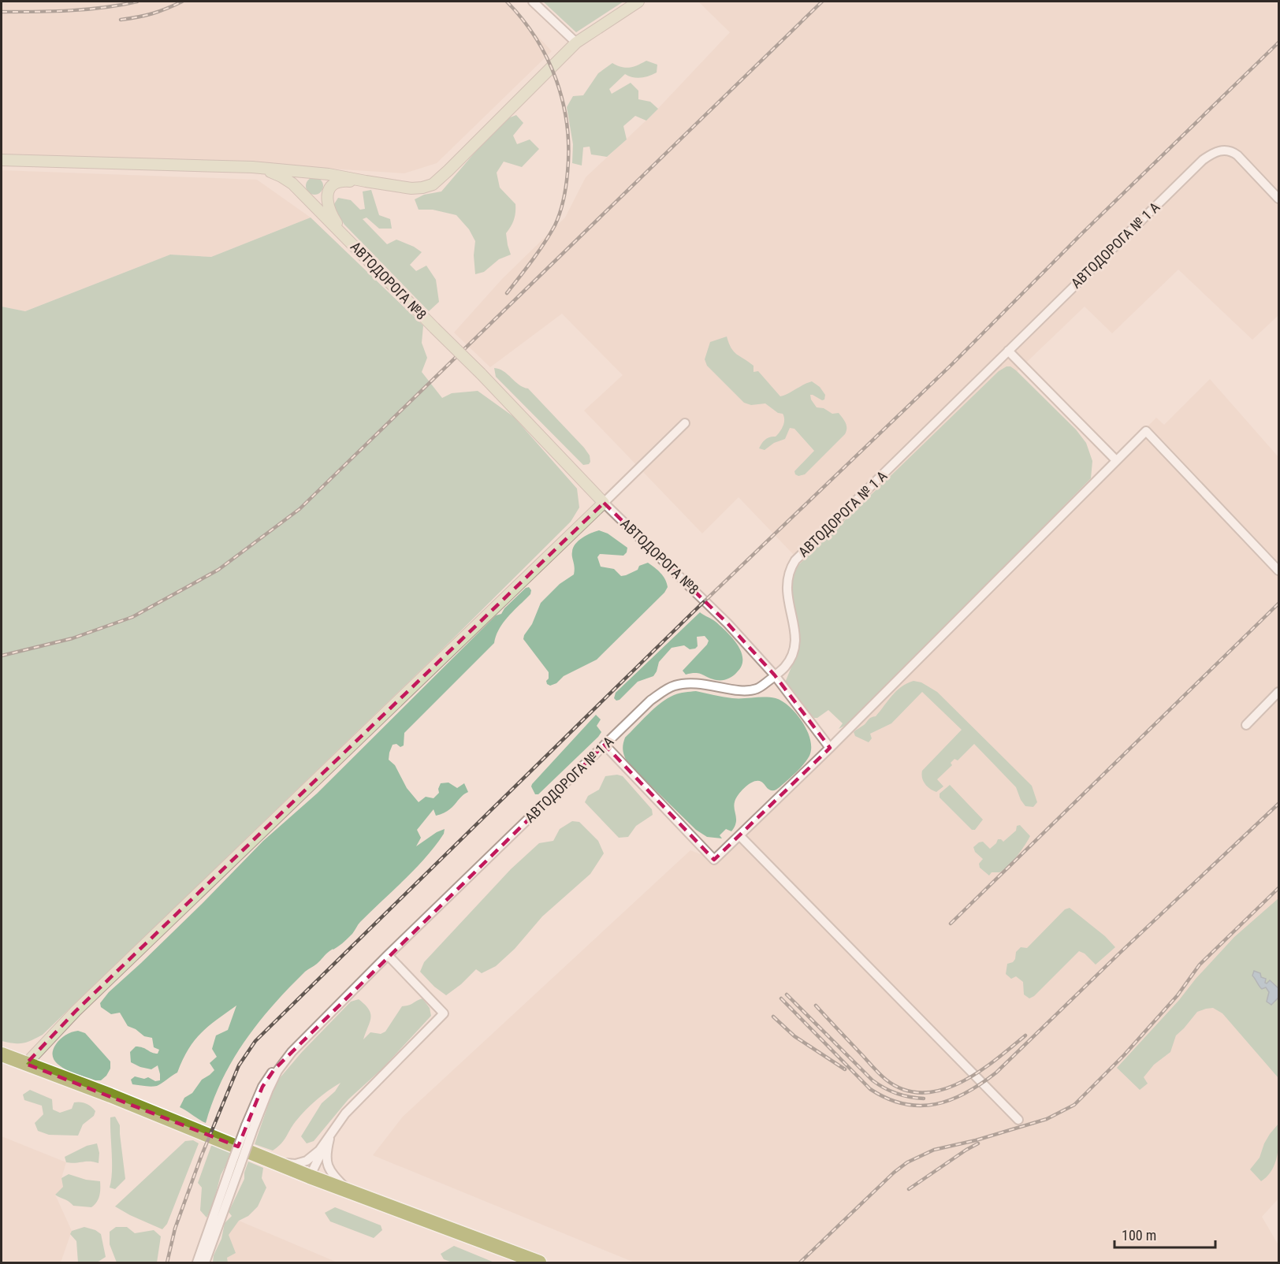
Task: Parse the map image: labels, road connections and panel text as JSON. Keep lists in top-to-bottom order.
{
  "streets": {
    "street": ["АВТОДОРОГА № 1 А", "АВТОДОРОГА №8"]
  },
  "crossings": [
    ["АВТОДОРОГА № 1 А", "АВТОДОРОГА №8"]
  ],
  "scale_bar": "100 m"
}
